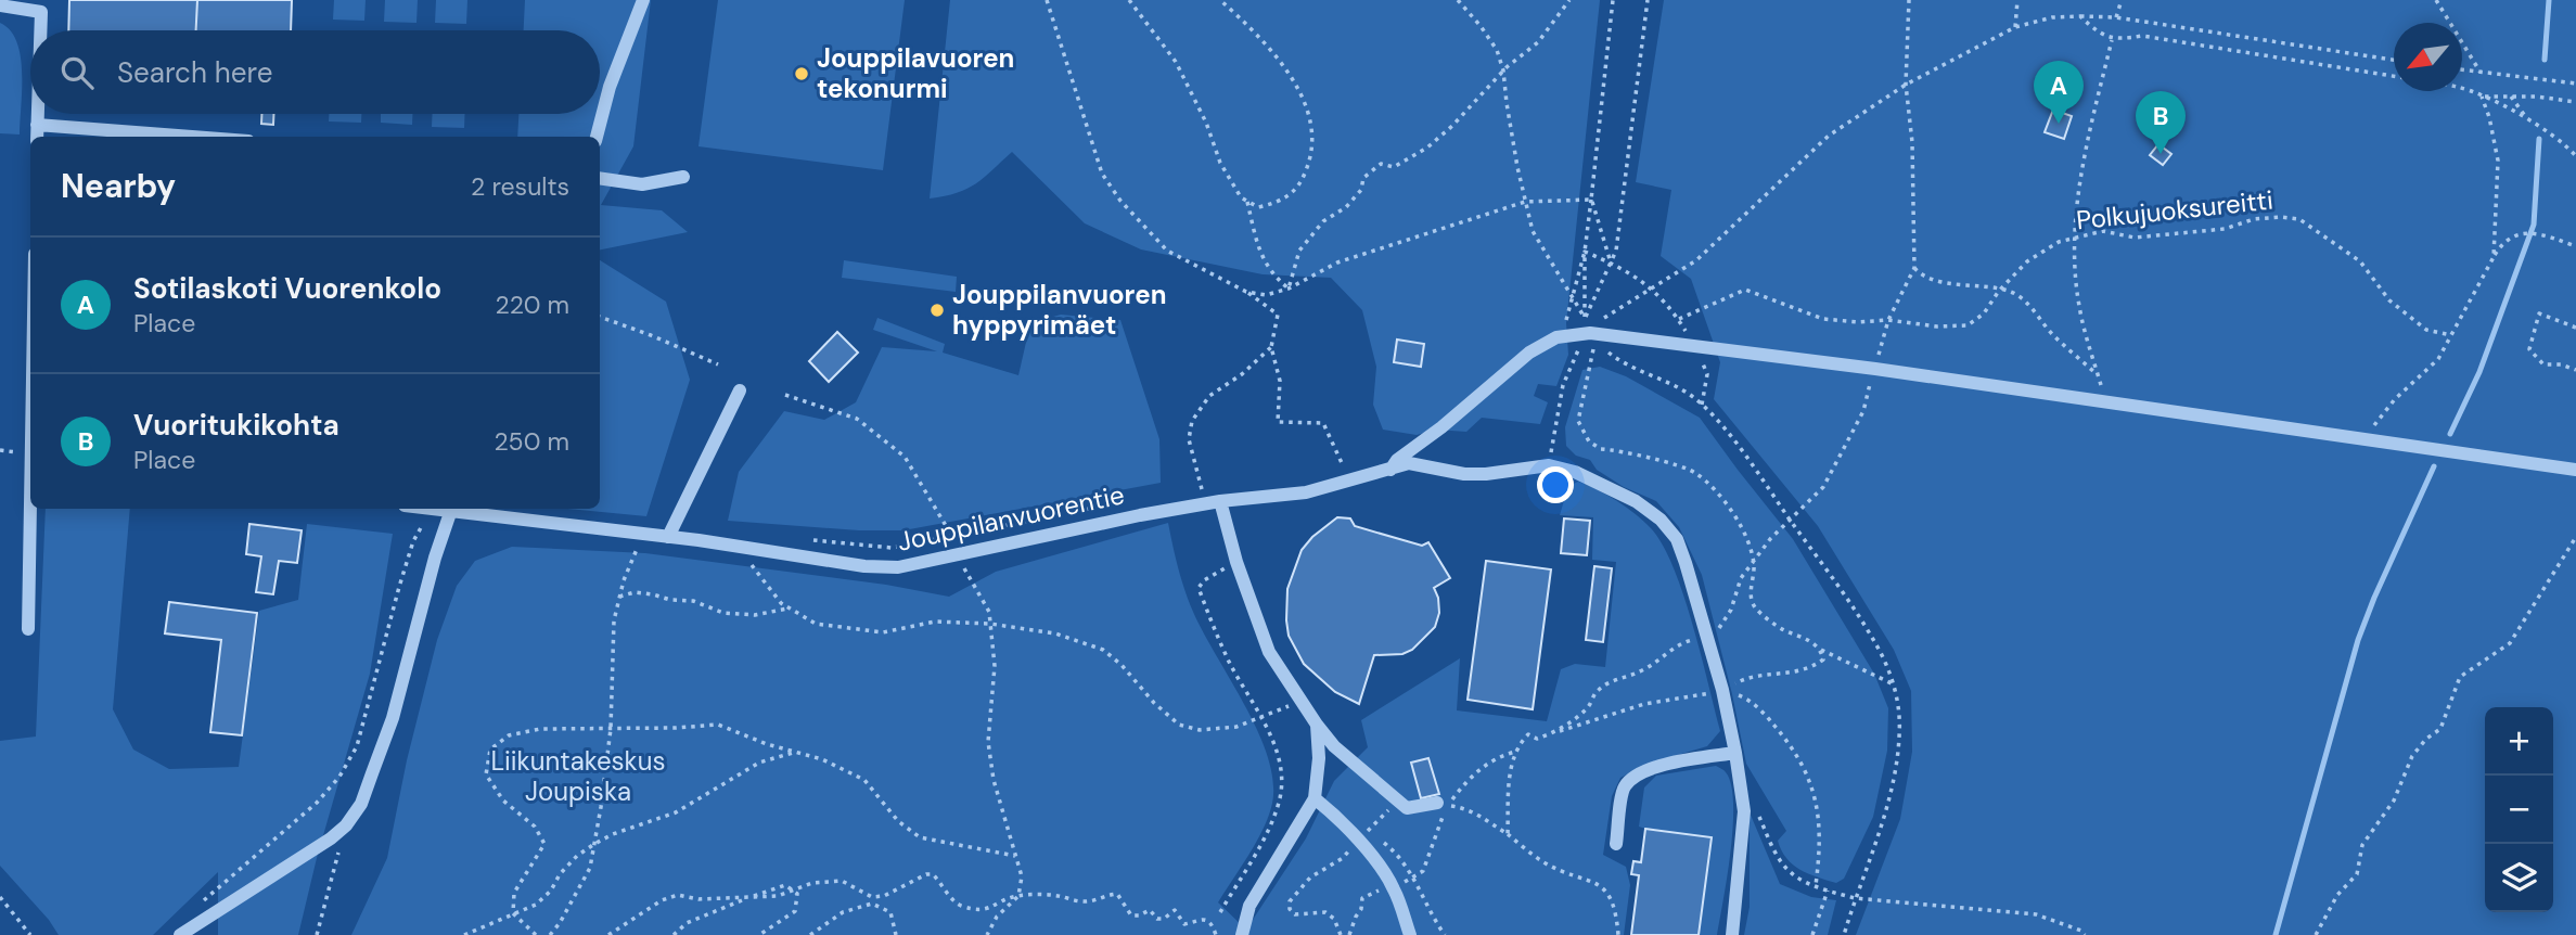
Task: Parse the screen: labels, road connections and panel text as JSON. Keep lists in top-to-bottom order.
{
  "streets": {
    "street": ["Jouppilanvuorentie"],
    "path": ["Polkujuoksureitti"]
  },
  "parks": ["Liikuntakeskus Joupiska"],
  "places": ["Jouppilavuoren tekonurmi", "Jouppilanvuoren hyppyrimäet"],
  "north": "bottom left",
  "page": {
    "search": "Search here",
    "pins": ["A", "B"],
    "heading": ["Nearby", "2 results"],
    "list": [
      {
        "mark": "A",
        "name": "Sotilaskoti Vuorenkolo",
        "note": "Place",
        "value": "220 m"
      },
      {
        "mark": "B",
        "name": "Vuoritukikohta",
        "note": "Place",
        "value": "250 m"
      }
    ],
    "map_buttons": ["+", "−"]
  }
}
